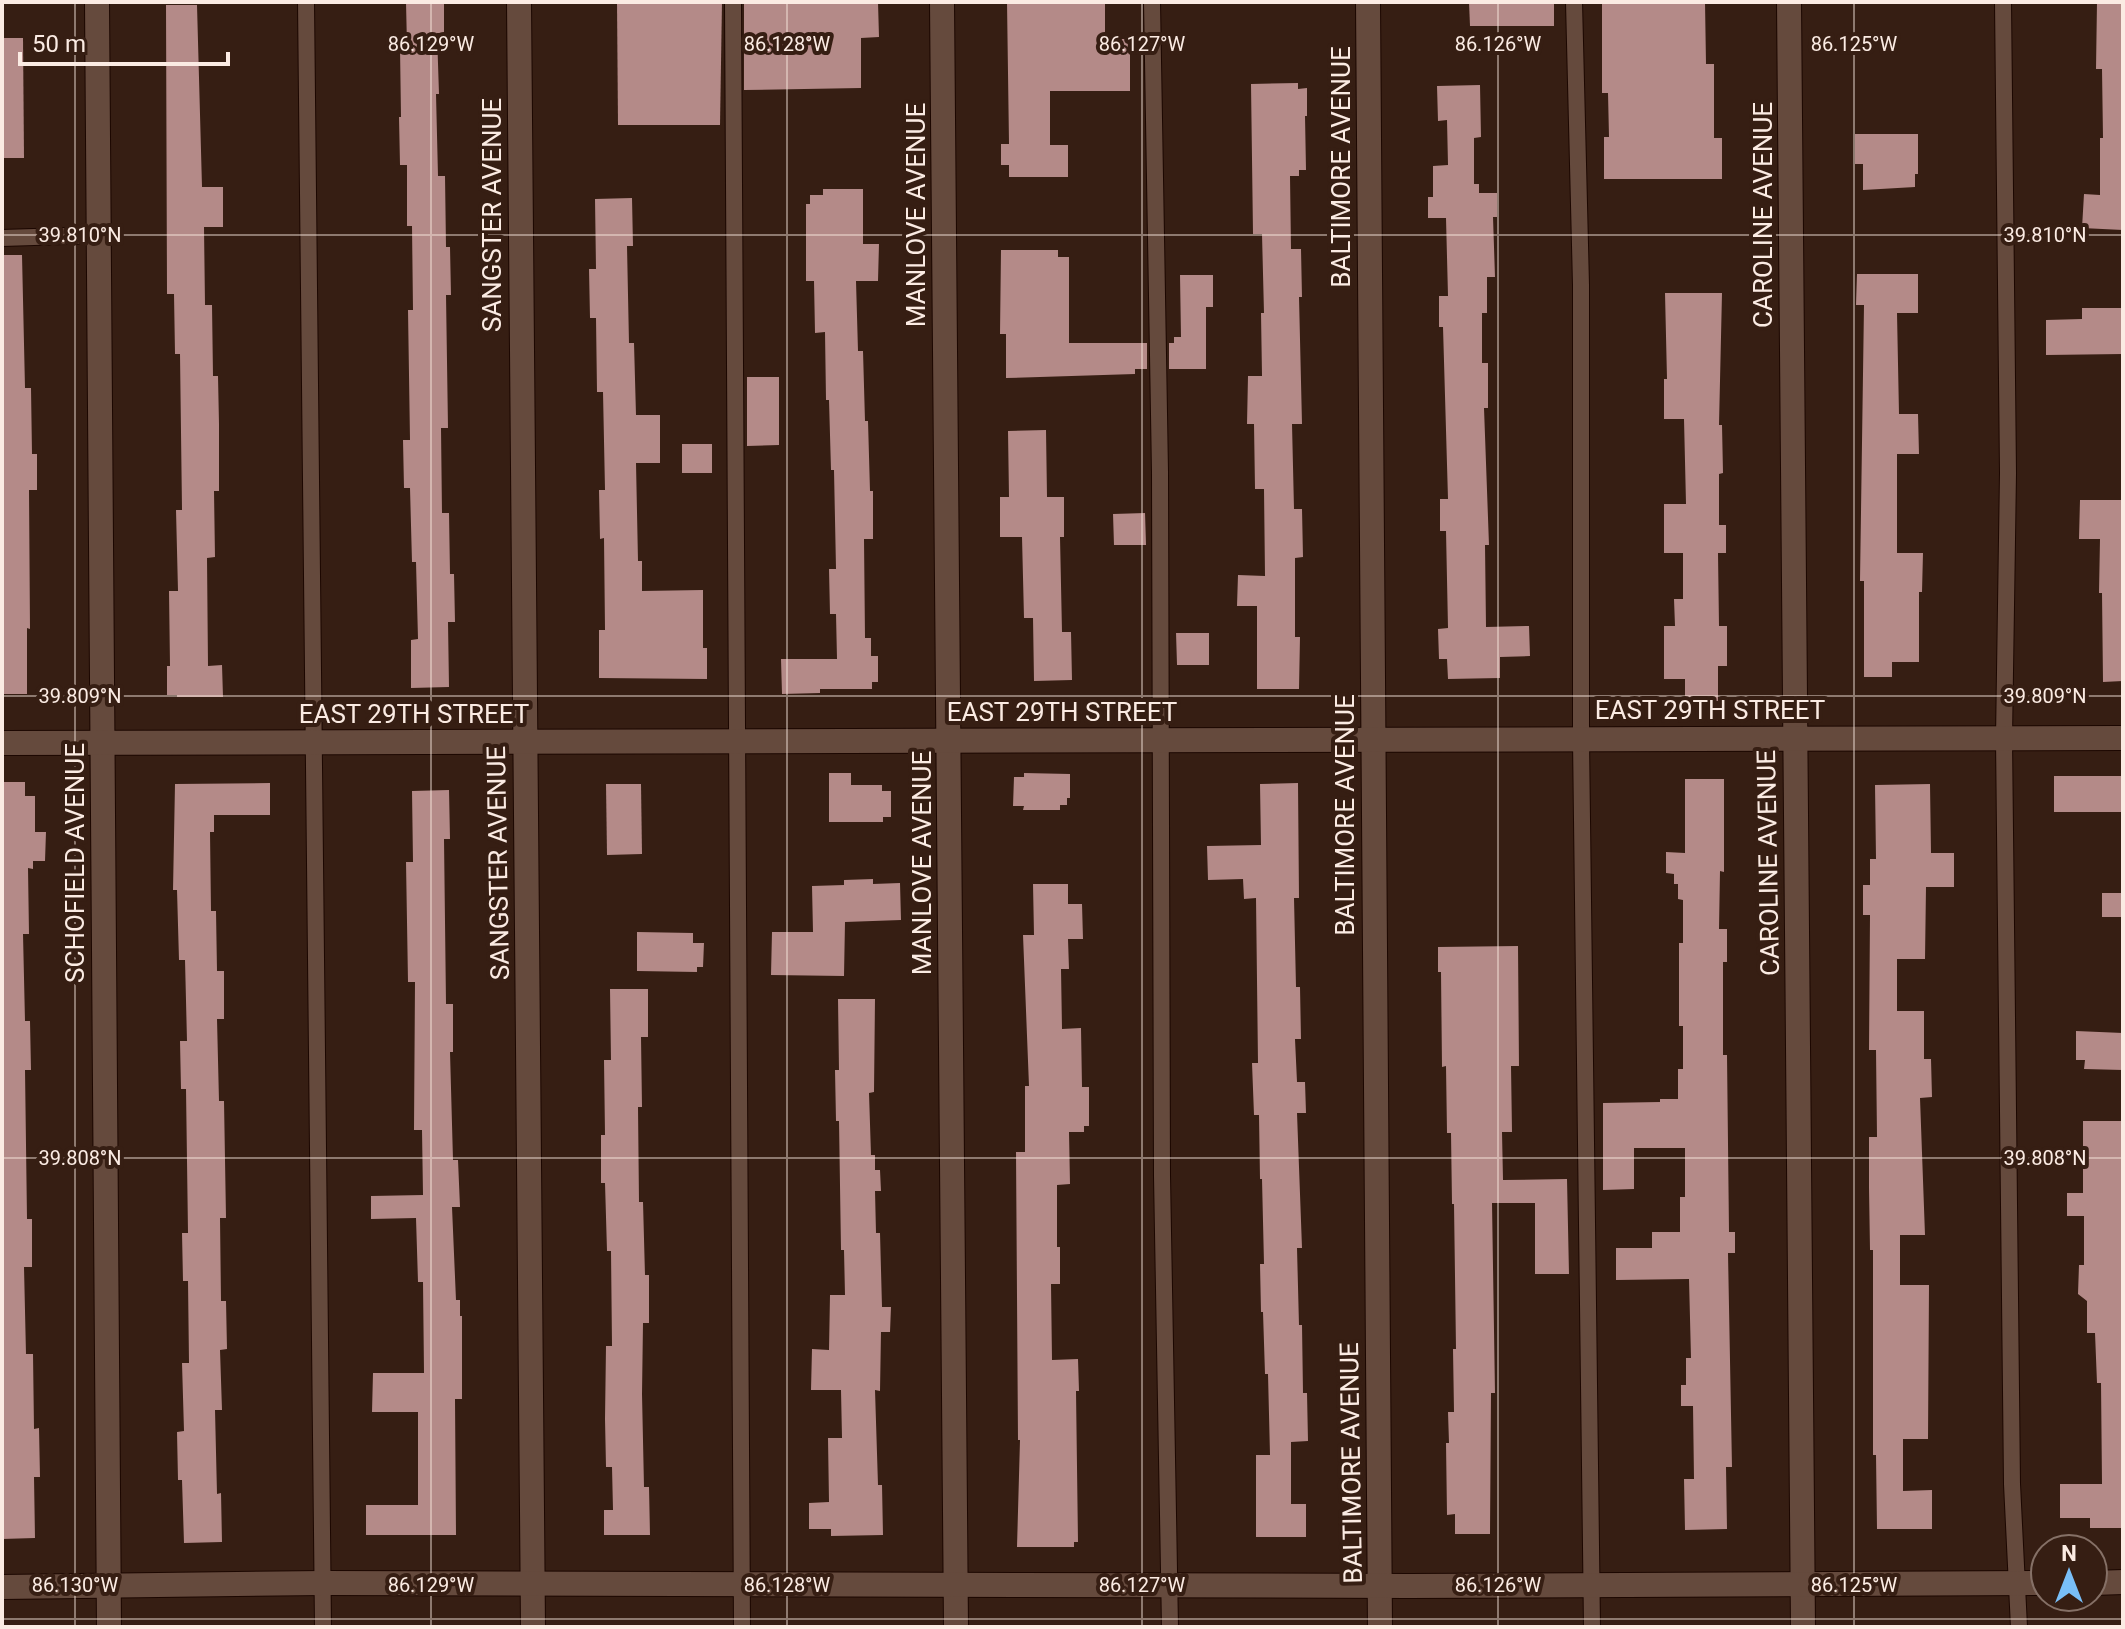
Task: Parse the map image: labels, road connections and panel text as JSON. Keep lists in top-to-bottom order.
{
  "streets": {
    "street": [
      "BALTIMORE AVENUE",
      "SANGSTER AVENUE",
      "MANLOVE AVENUE",
      "CAROLINE AVENUE",
      "EAST 29TH STREET",
      "SCHOFIELD AVENUE"
    ]
  },
  "crossings": [
    ["BALTIMORE AVENUE", "EAST 29TH STREET"],
    ["SANGSTER AVENUE", "EAST 29TH STREET"],
    ["MANLOVE AVENUE", "EAST 29TH STREET"],
    ["CAROLINE AVENUE", "EAST 29TH STREET"],
    ["EAST 29TH STREET", "SCHOFIELD AVENUE"]
  ],
  "scale_bar": "50 m",
  "north": "top",
  "coordinates": [
    "86.129°W",
    "86.128°W",
    "86.127°W",
    "86.126°W",
    "86.125°W",
    "39.810°N",
    "39.809°N",
    "39.808°N",
    "86.130°W"
  ]
}
